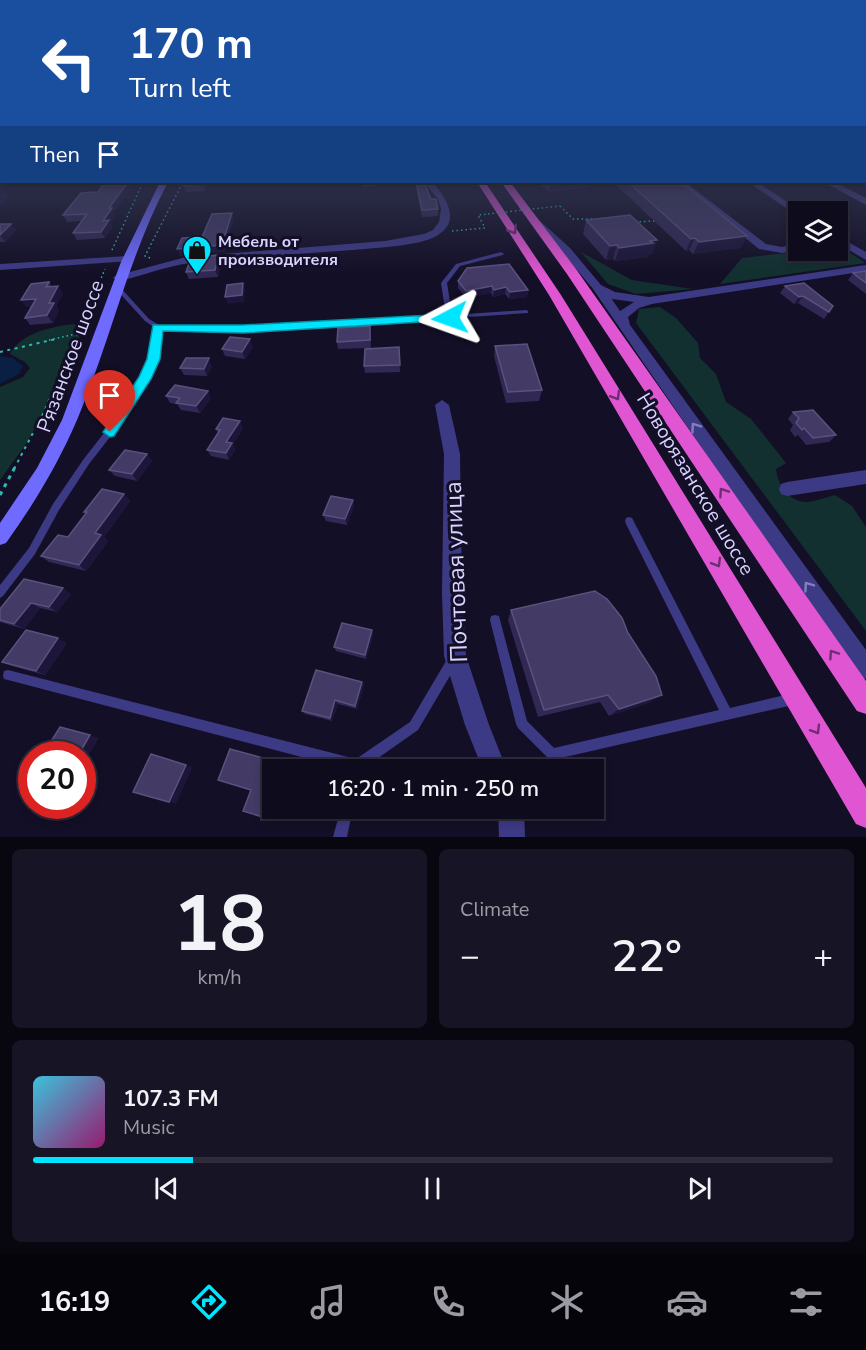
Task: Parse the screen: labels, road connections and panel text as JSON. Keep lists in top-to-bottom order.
{
  "streets": {
    "highway": ["Новорязанское шоссе"],
    "main road": ["Рязанское шоссе"],
    "street": ["Почтовая улица"]
  },
  "places": {
    "shop": ["Мебель от производителя"]
  },
  "page": {
    "turn": ["170 m", "Turn left"],
    "then": "Then",
    "limit": "20",
    "trip": "16:20 · 1 min · 250 m",
    "tile": [
      ["18", "km/h"],
      "Climate"
    ],
    "heat": ["−", "22°", "+"],
    "song": ["107.3 FM", "Music"],
    "tabs": "16:19"
  }
}
